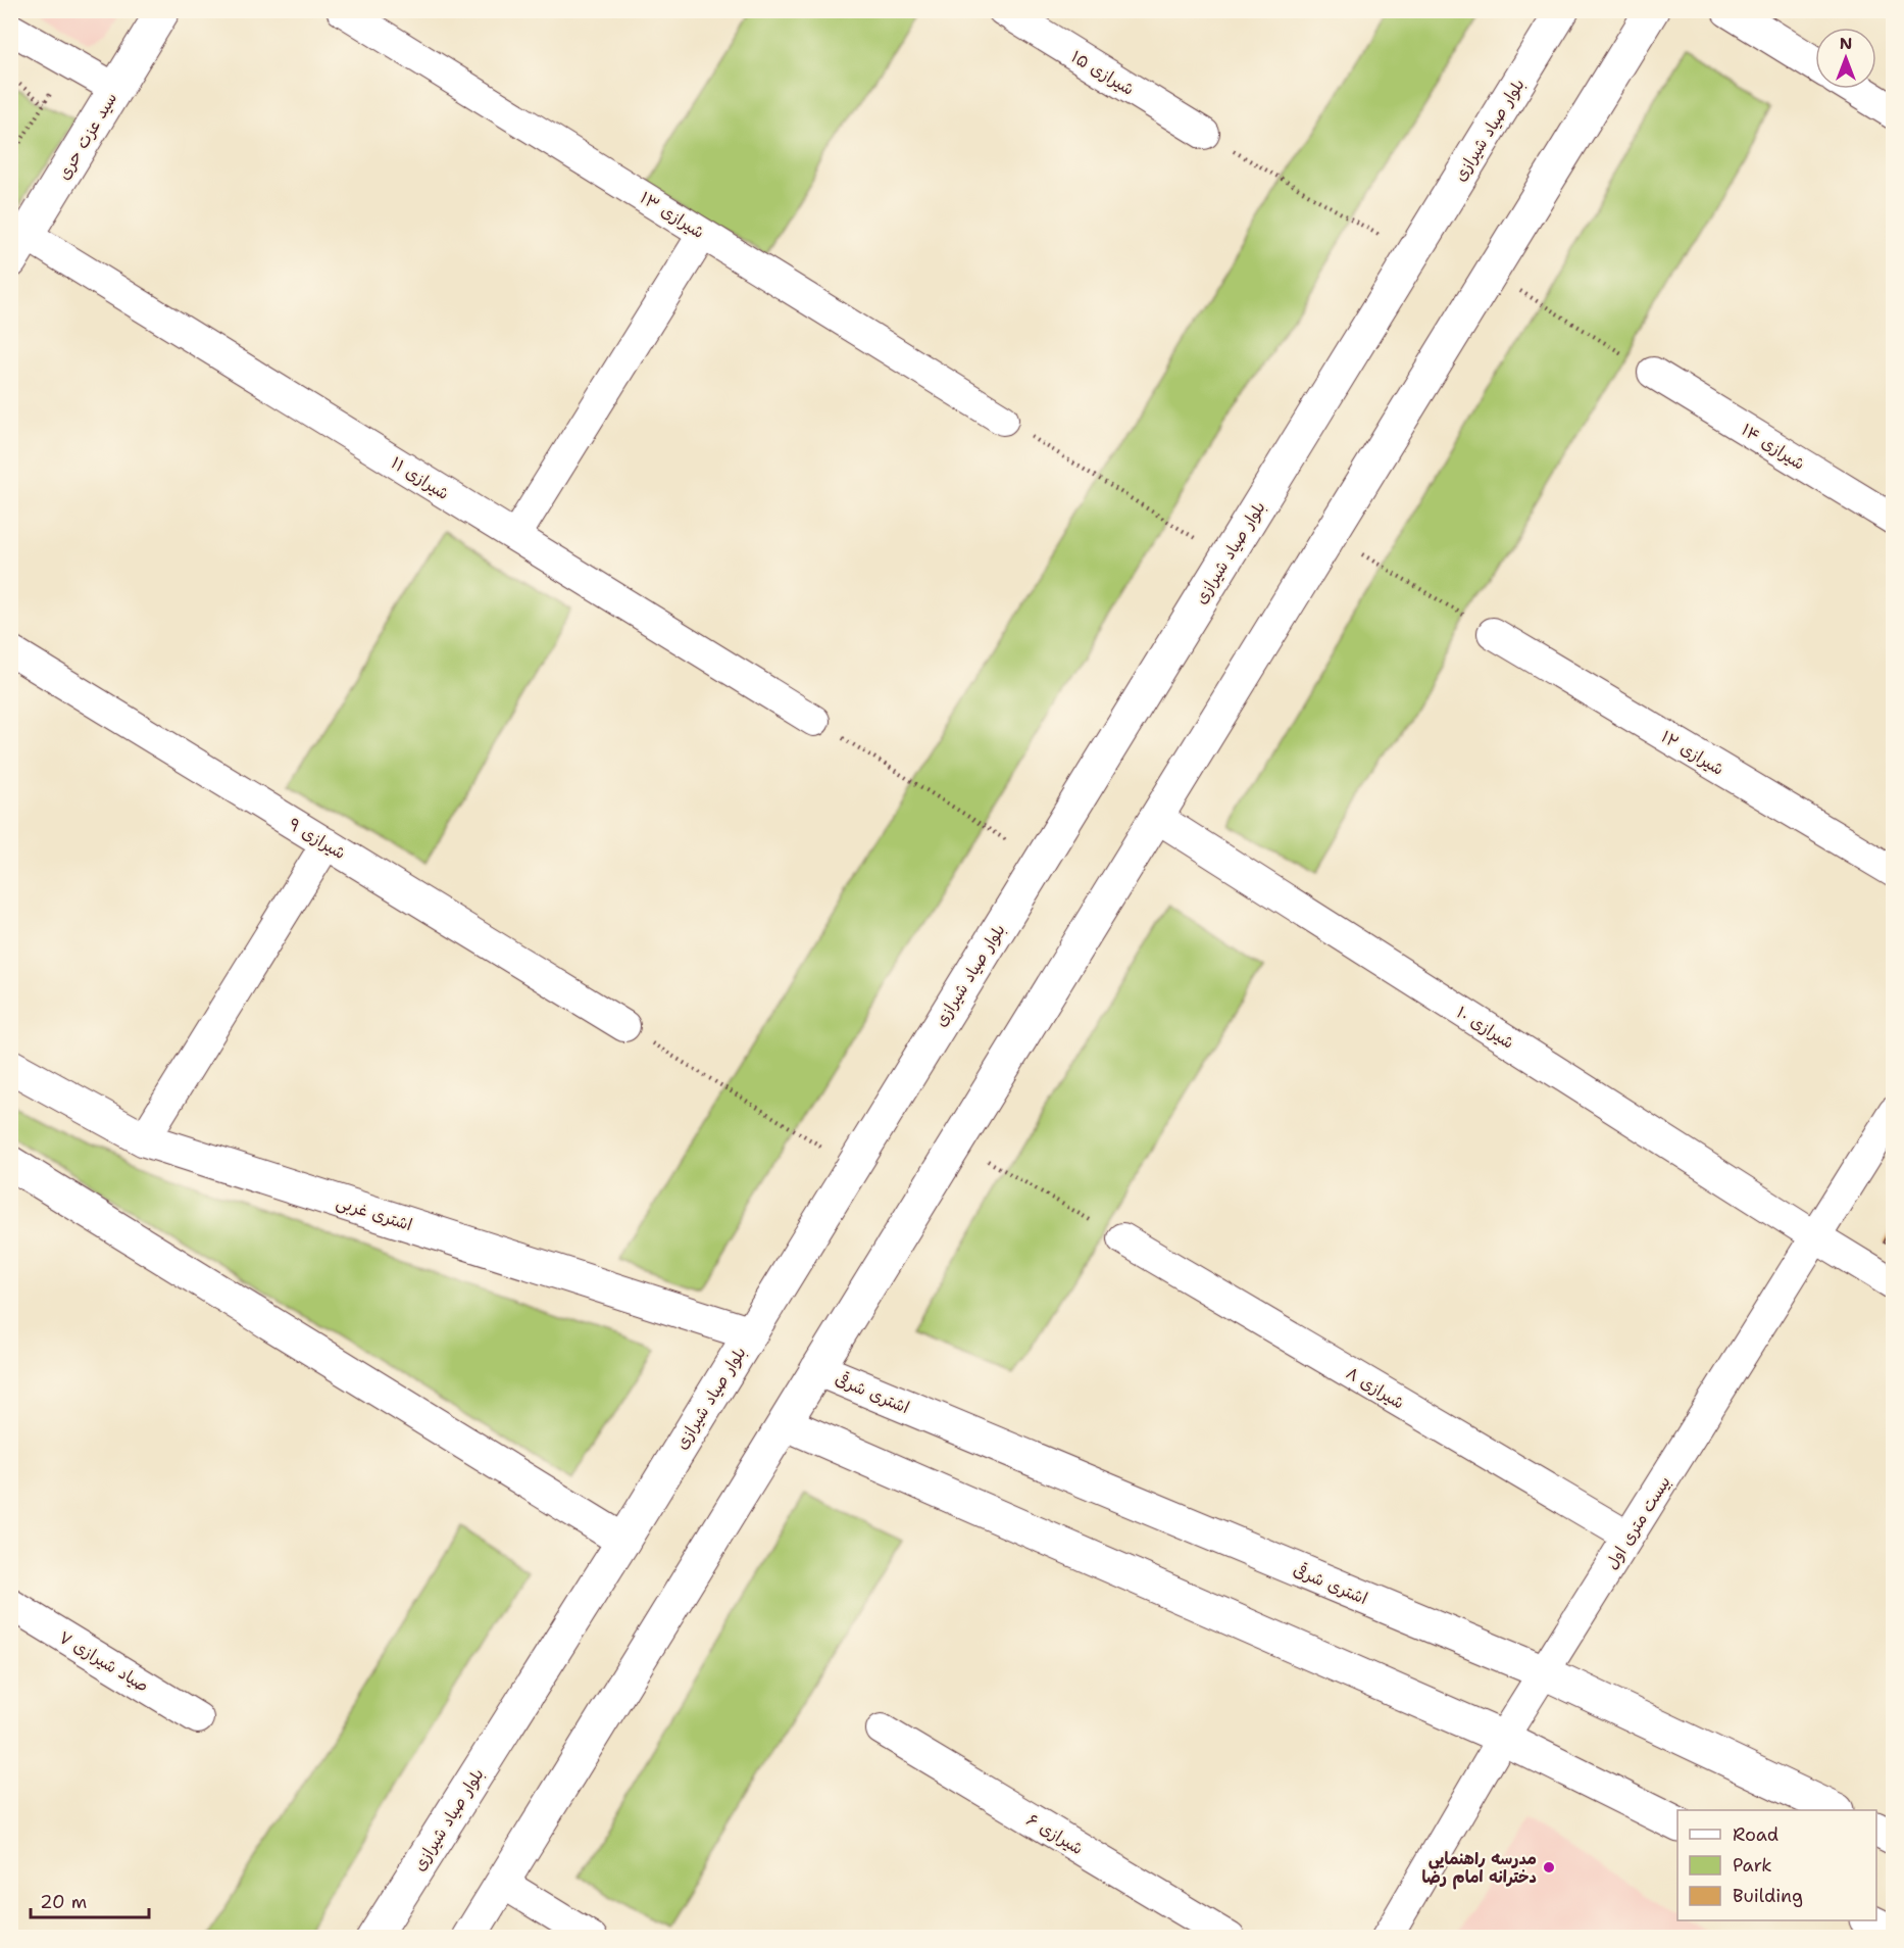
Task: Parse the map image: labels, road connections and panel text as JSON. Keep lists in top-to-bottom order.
{
  "streets": {
    "main road": [
      "بلوار صیاد شیرازی",
      "سید عزت حری",
      "اشتری غربی",
      "اشتری شرقی"
    ],
    "street": [
      "شیرازی ۱۵",
      "شیرازی ۱۳",
      "شیرازی ۱۴",
      "شیرازی ۱۱",
      "شیرازی ۱۲",
      "شیرازی ۹",
      "شیرازی ۱۰",
      "شیرازی ۸",
      "بیست متری اول",
      "صیاد شیرازی ۷",
      "شیرازی ۶"
    ]
  },
  "crossings": [
    ["بلوار صیاد شیرازی", "اشتری غربی"],
    ["سید عزت حری", "شیرازی ۱۱"],
    ["شیرازی ۱۰", "بیست متری اول"],
    ["شیرازی ۸", "بیست متری اول"],
    ["اشتری شرقی", "بیست متری اول"]
  ],
  "places": ["مدرسه راهنمایی دخترانه امام رضا"],
  "legend": ["Road", "Park", "Building"],
  "scale_bar": "20 m",
  "north": "top"
}
